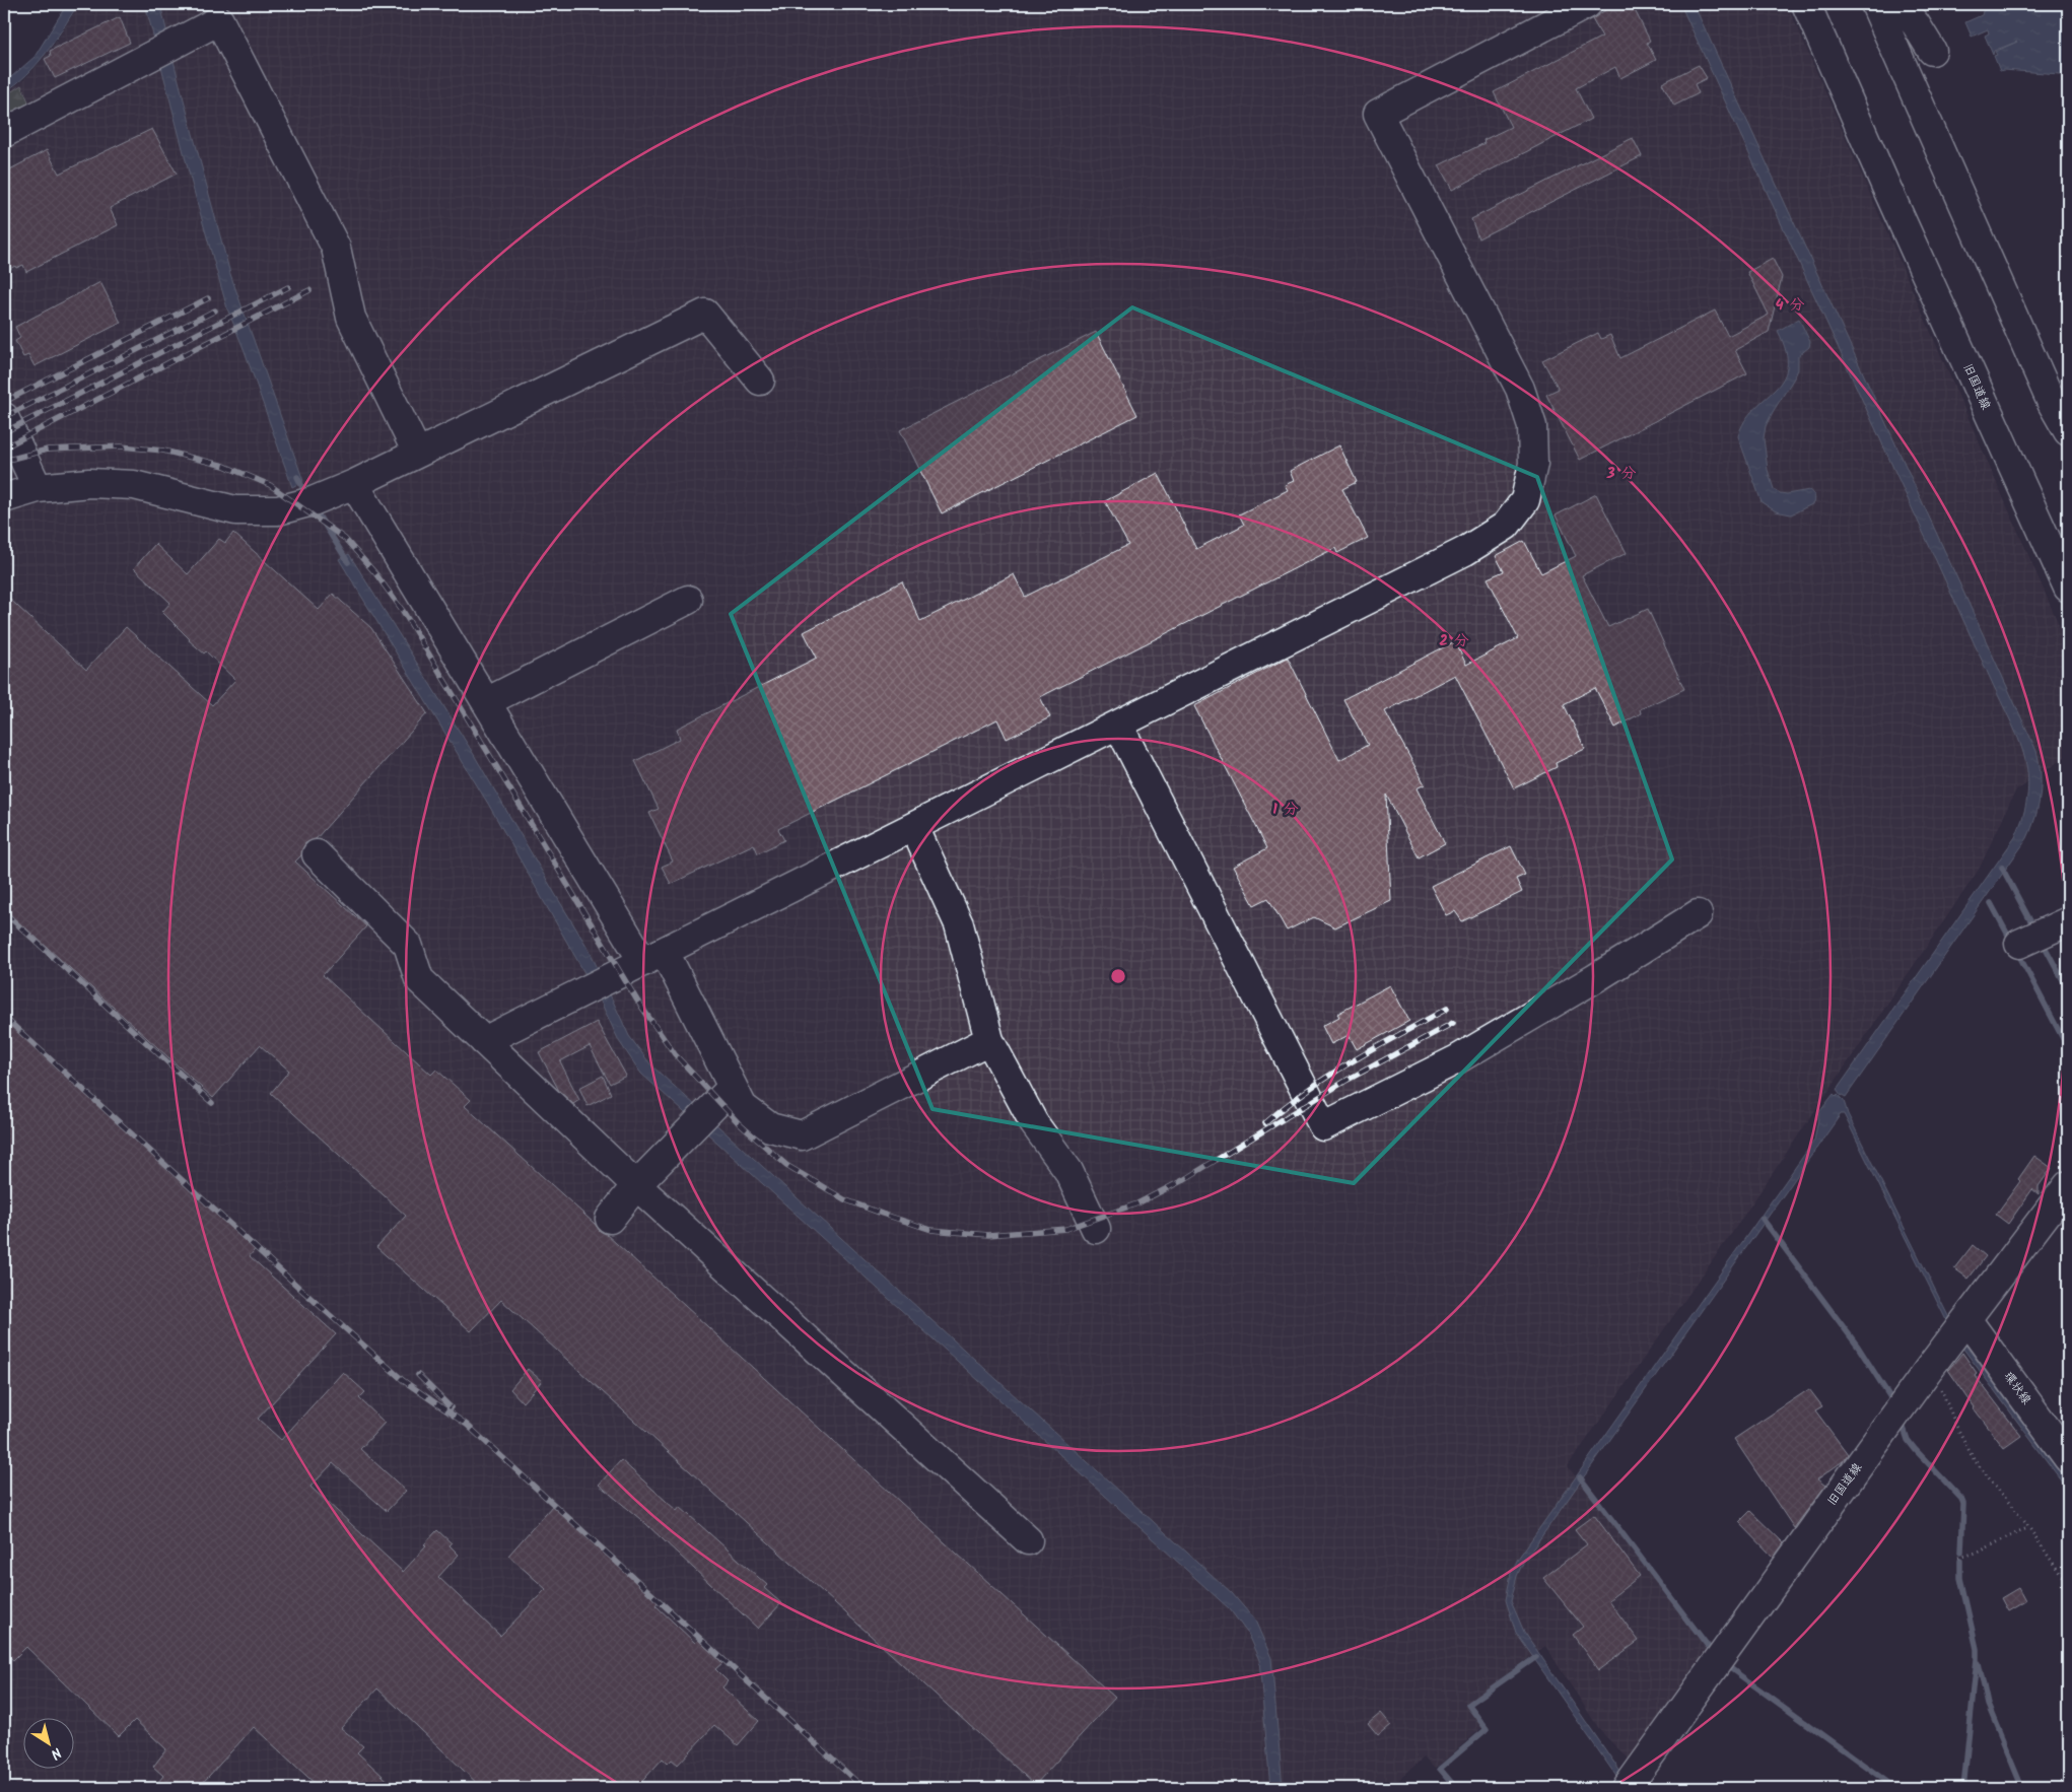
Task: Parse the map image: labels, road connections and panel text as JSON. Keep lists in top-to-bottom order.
{
  "streets": {
    "street": ["旧国道線", "環状線"]
  },
  "crossings": [
    ["旧国道線", "環状線"]
  ],
  "north": "bottom right",
  "rings": [
    "4 分",
    "3 分",
    "2 分",
    "1 分"
  ]
}
